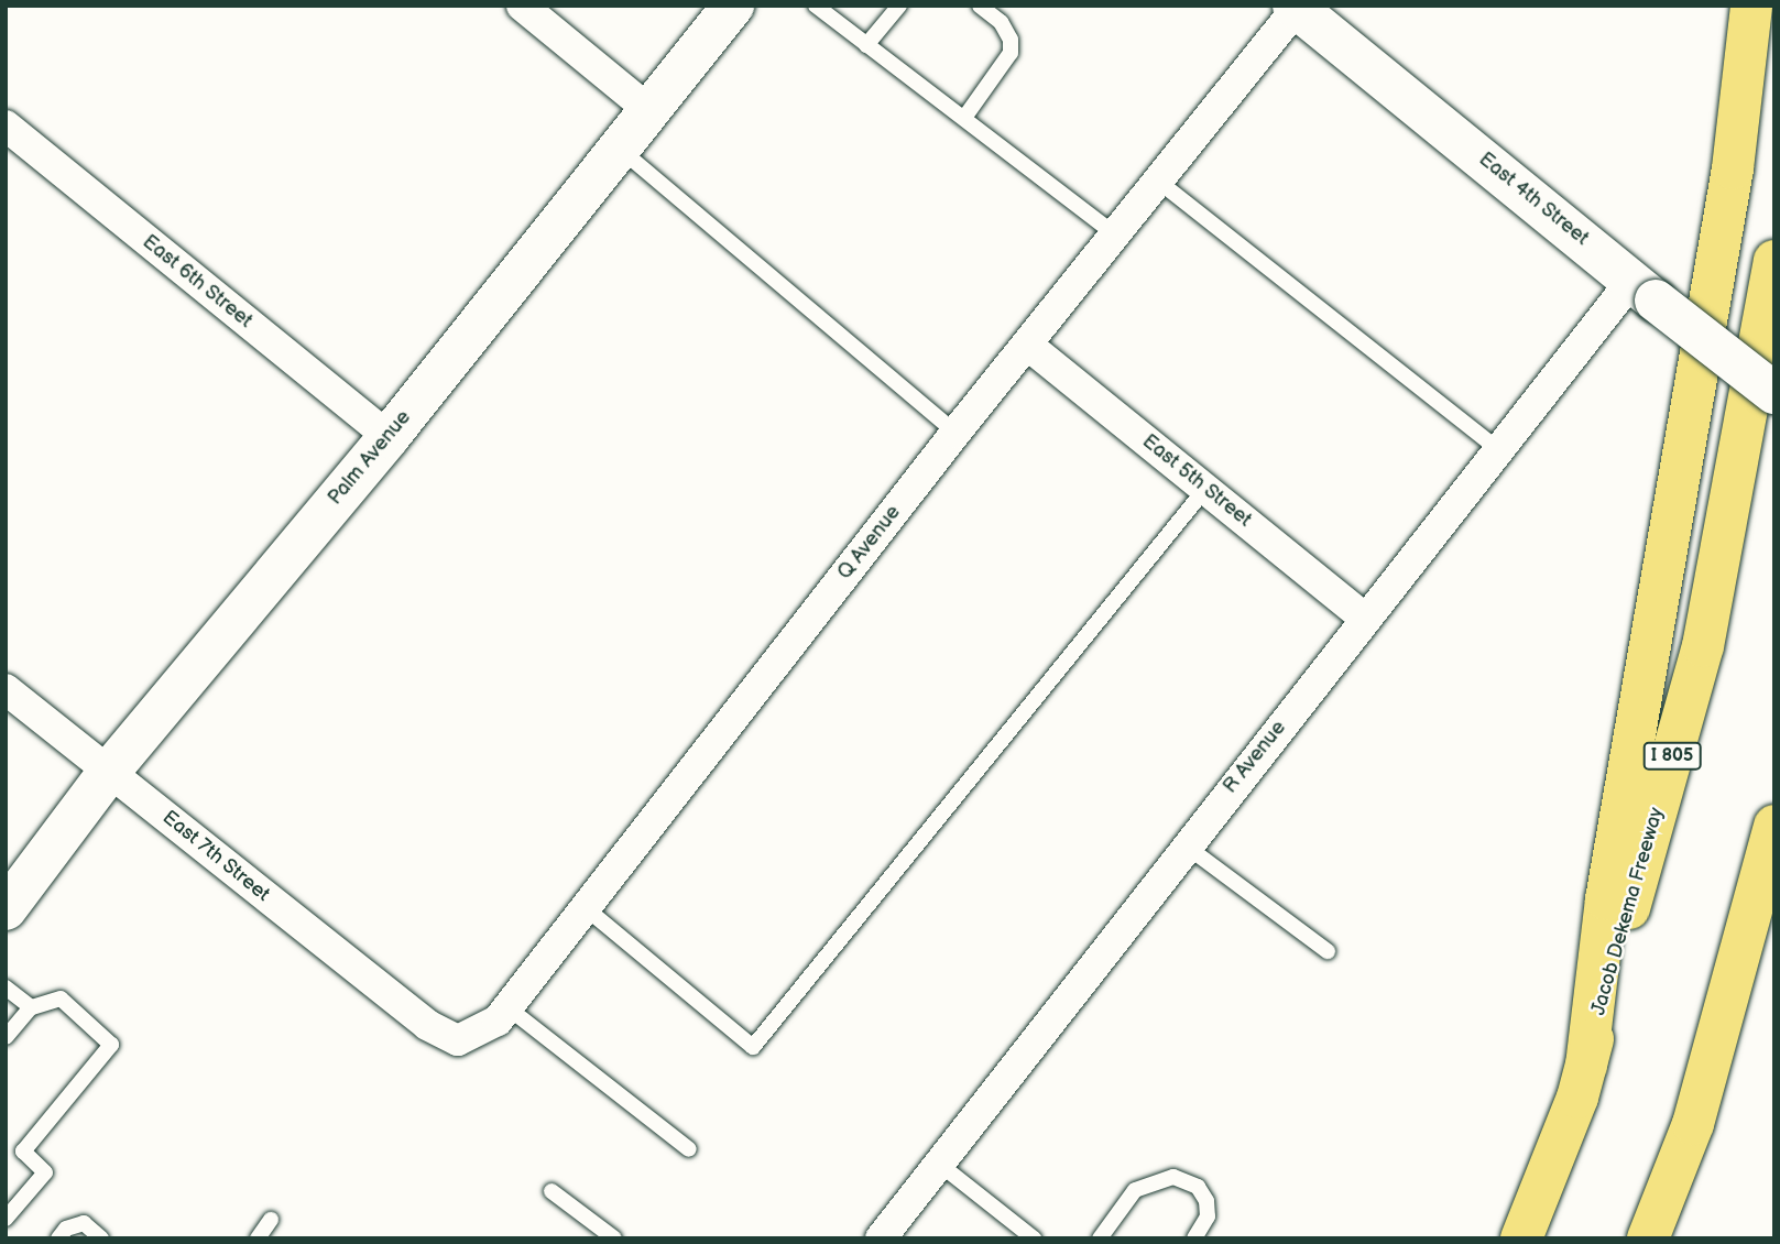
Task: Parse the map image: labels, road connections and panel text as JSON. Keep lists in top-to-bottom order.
{
  "streets": {
    "highway": ["I 805", "Jacob Dekema Freeway"],
    "street": [
      "East 4th Street",
      "East 6th Street",
      "Palm Avenue",
      "East 5th Street",
      "Q Avenue",
      "R Avenue",
      "East 7th Street"
    ]
  },
  "crossings": [
    ["East 4th Street", "Q Avenue"],
    ["East 4th Street", "R Avenue"],
    ["East 6th Street", "Palm Avenue"],
    ["Palm Avenue", "East 7th Street"],
    ["East 5th Street", "Q Avenue"],
    ["East 5th Street", "R Avenue"],
    ["Q Avenue", "East 7th Street"]
  ]
}
